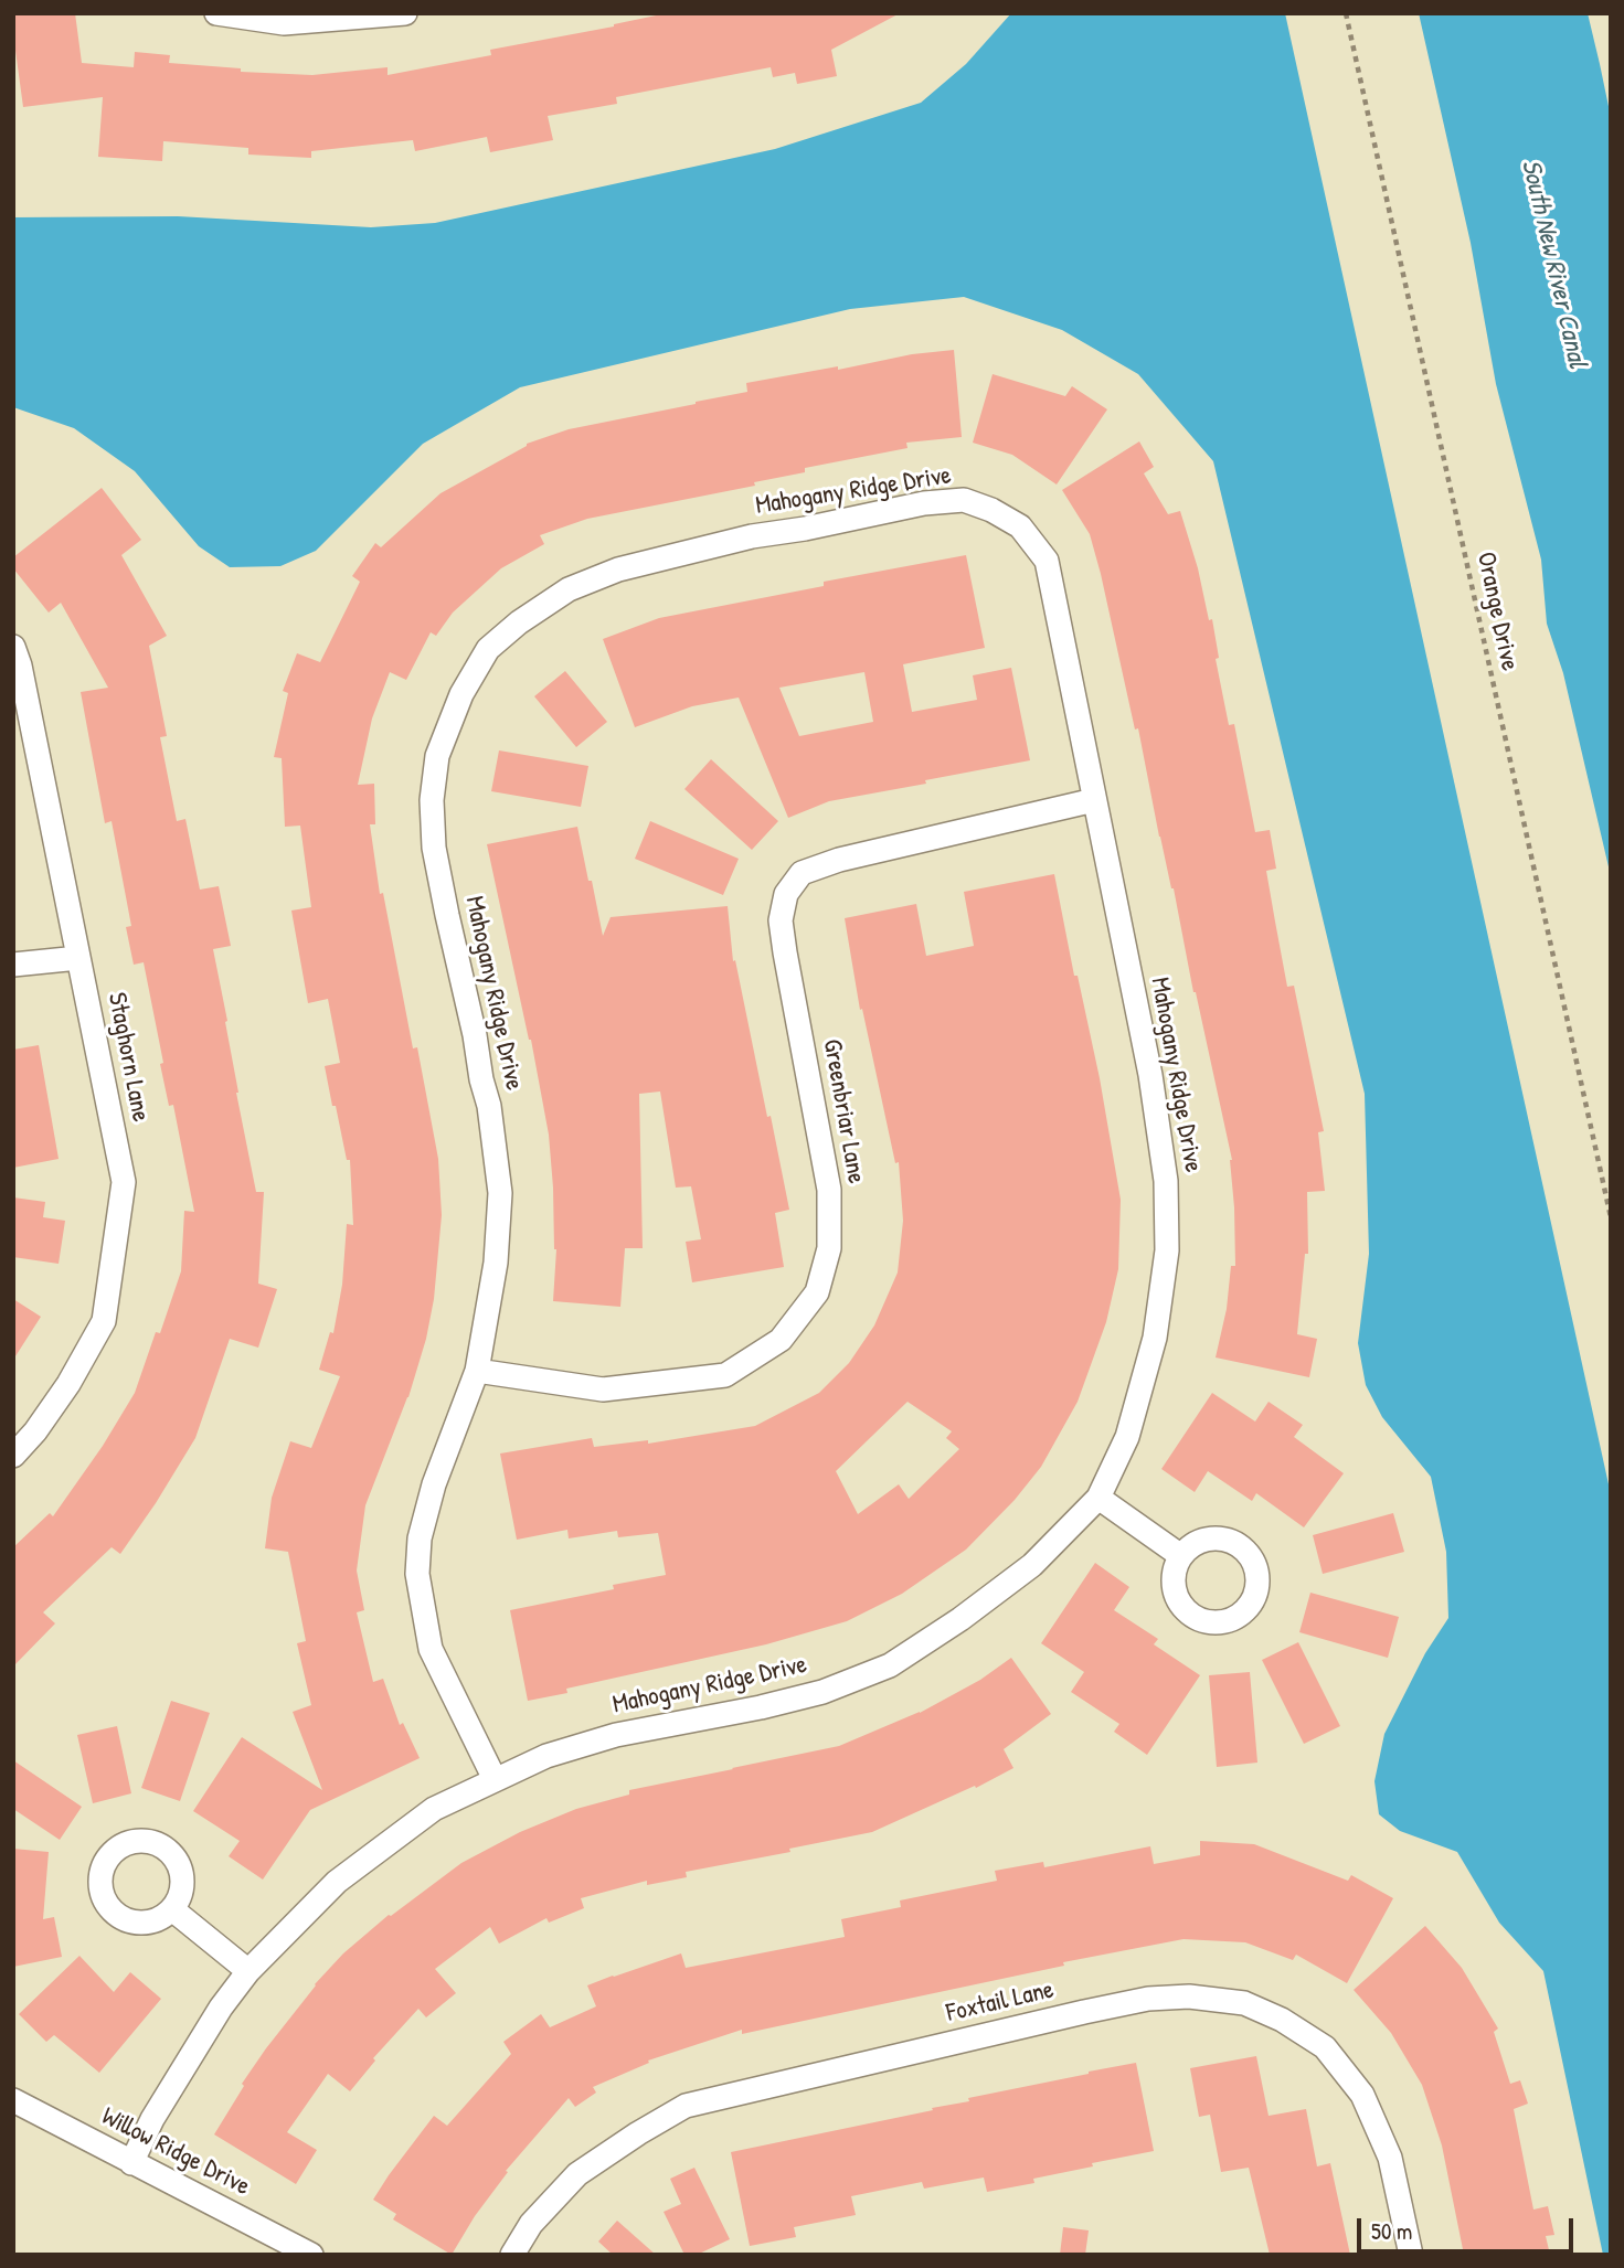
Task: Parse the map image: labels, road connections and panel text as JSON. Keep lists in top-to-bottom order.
{
  "streets": {
    "street": [
      "Mahogany Ridge Drive",
      "Staghorn Lane",
      "Greenbriar Lane",
      "Foxtail Lane",
      "Willow Ridge Drive"
    ],
    "path": ["Orange Drive"]
  },
  "crossings": [
    ["Mahogany Ridge Drive", "Greenbriar Lane"],
    ["Mahogany Ridge Drive", "Willow Ridge Drive"]
  ],
  "water": ["South New River Canal"],
  "scale_bar": "50 m"
}
